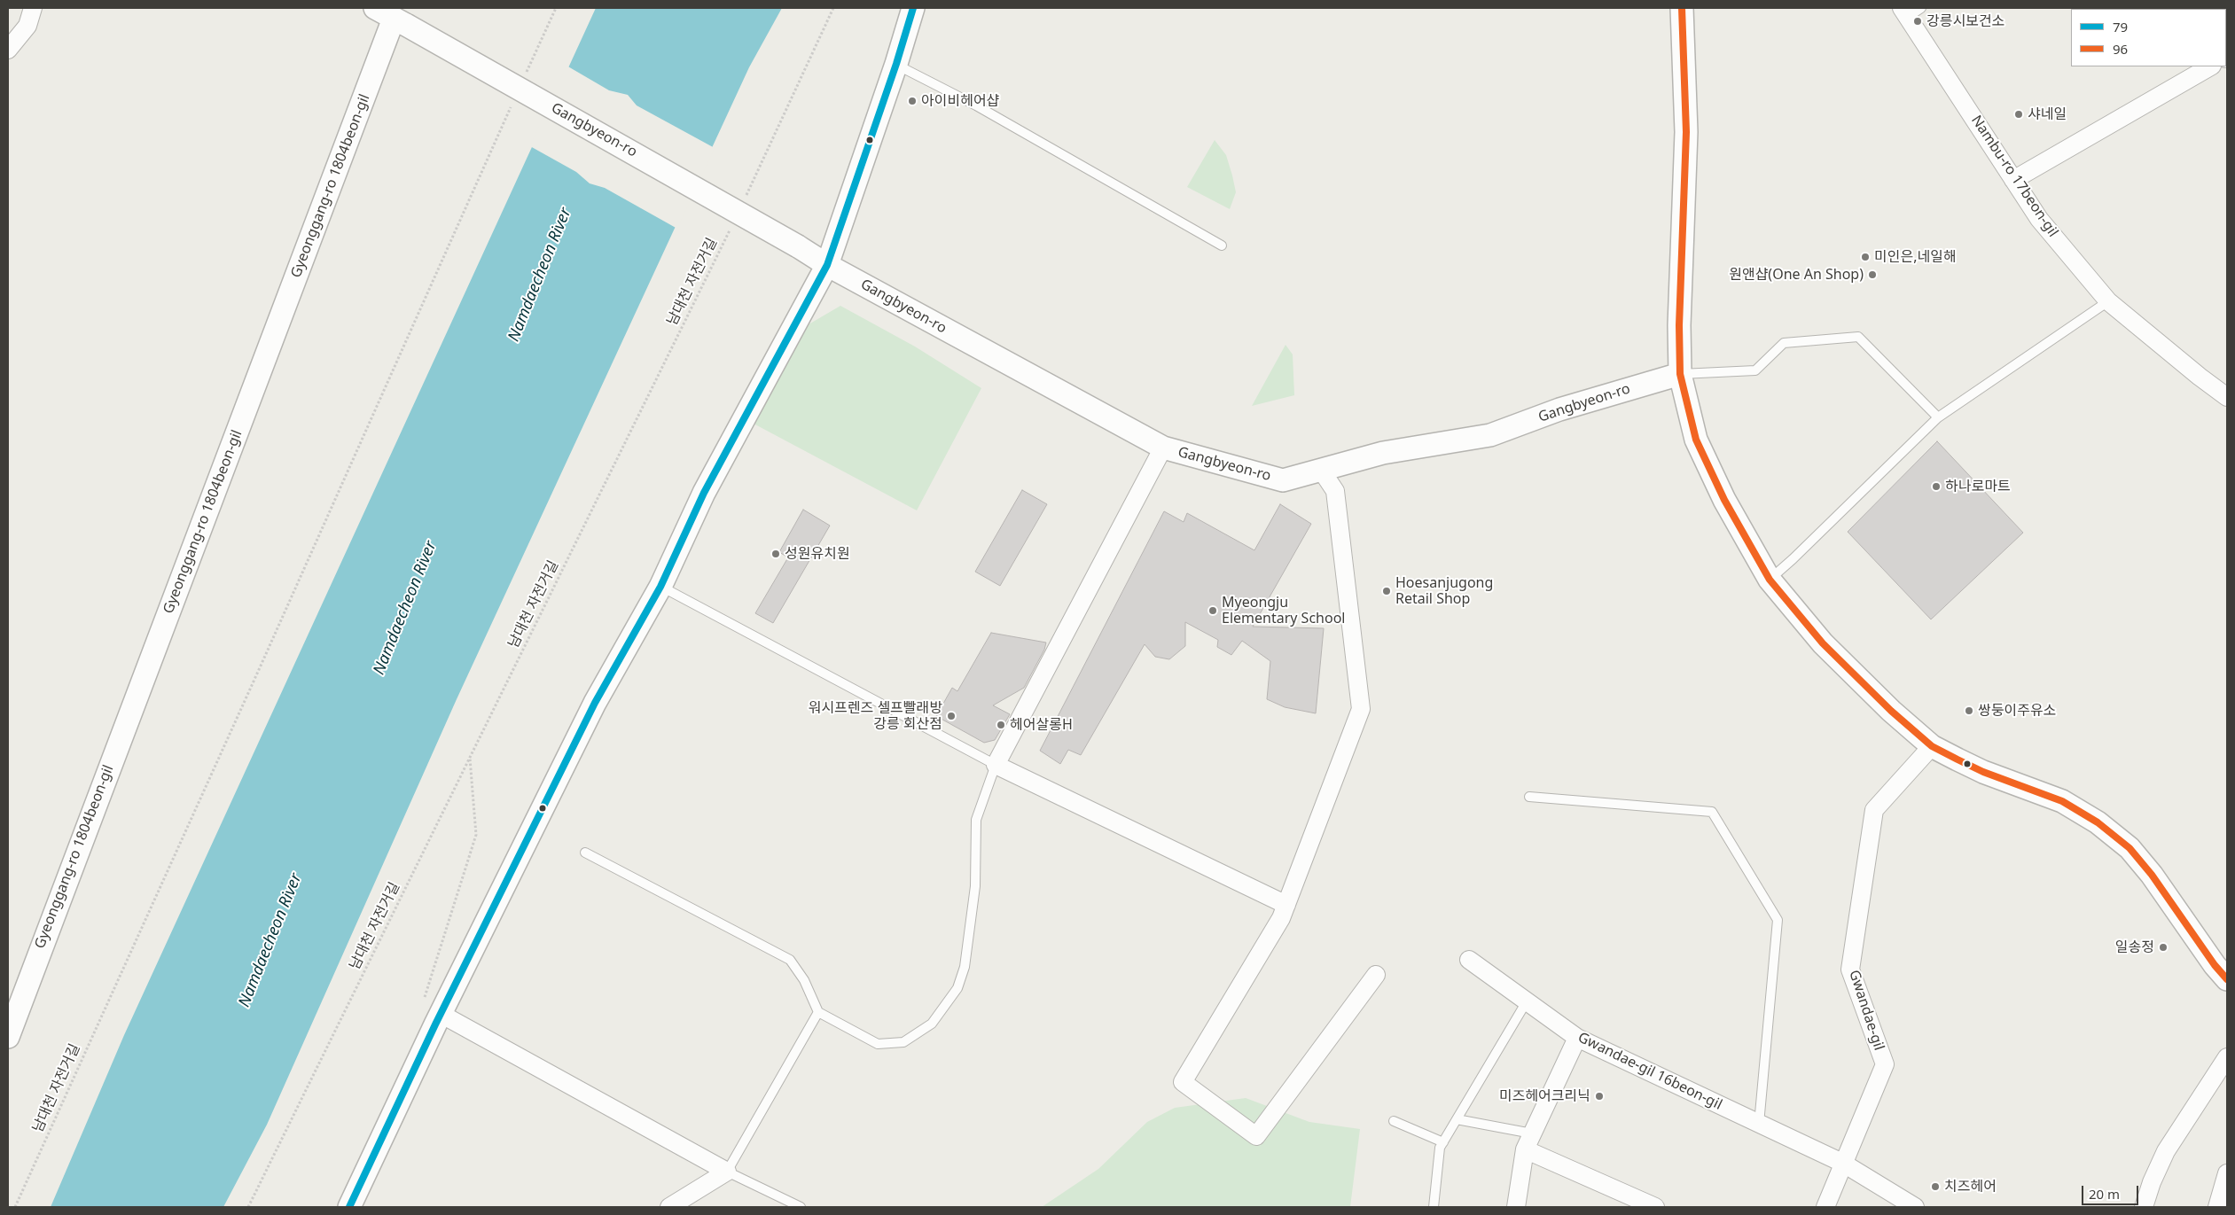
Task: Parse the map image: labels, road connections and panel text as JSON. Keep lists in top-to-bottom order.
{
  "streets": {
    "street": [
      "Gangbyeon-ro",
      "Nambu-ro 17beon-gil",
      "Gyeonggang-ro 1804beon-gil",
      "Gwandae-gil",
      "Gwandae-gil 16beon-gil"
    ],
    "path": ["남대천 자전거길"]
  },
  "crossings": [
    ["Gangbyeon-ro", "Gyeonggang-ro 1804beon-gil"],
    ["Gwandae-gil", "Gwandae-gil 16beon-gil"]
  ],
  "water": ["Namdaecheon River"],
  "places": [
    "강릉시보건소",
    "아이비헤어샵",
    "샤네일",
    "미인은,네일해",
    "원앤샵(One An Shop)",
    "하나로마트",
    "성원유치원",
    "Hoesanjugong Retail Shop",
    "Myeongju Elementary School",
    "쌍둥이주유소",
    "워시프렌즈 셀프빨래방 강릉 회산점",
    "헤어살롱H",
    "일송정",
    "미즈헤어크리닉",
    "치즈헤어"
  ],
  "lines": ["transit line 79", "transit line 96"],
  "legend": ["79", "96"],
  "scale_bar": "20 m"
}
